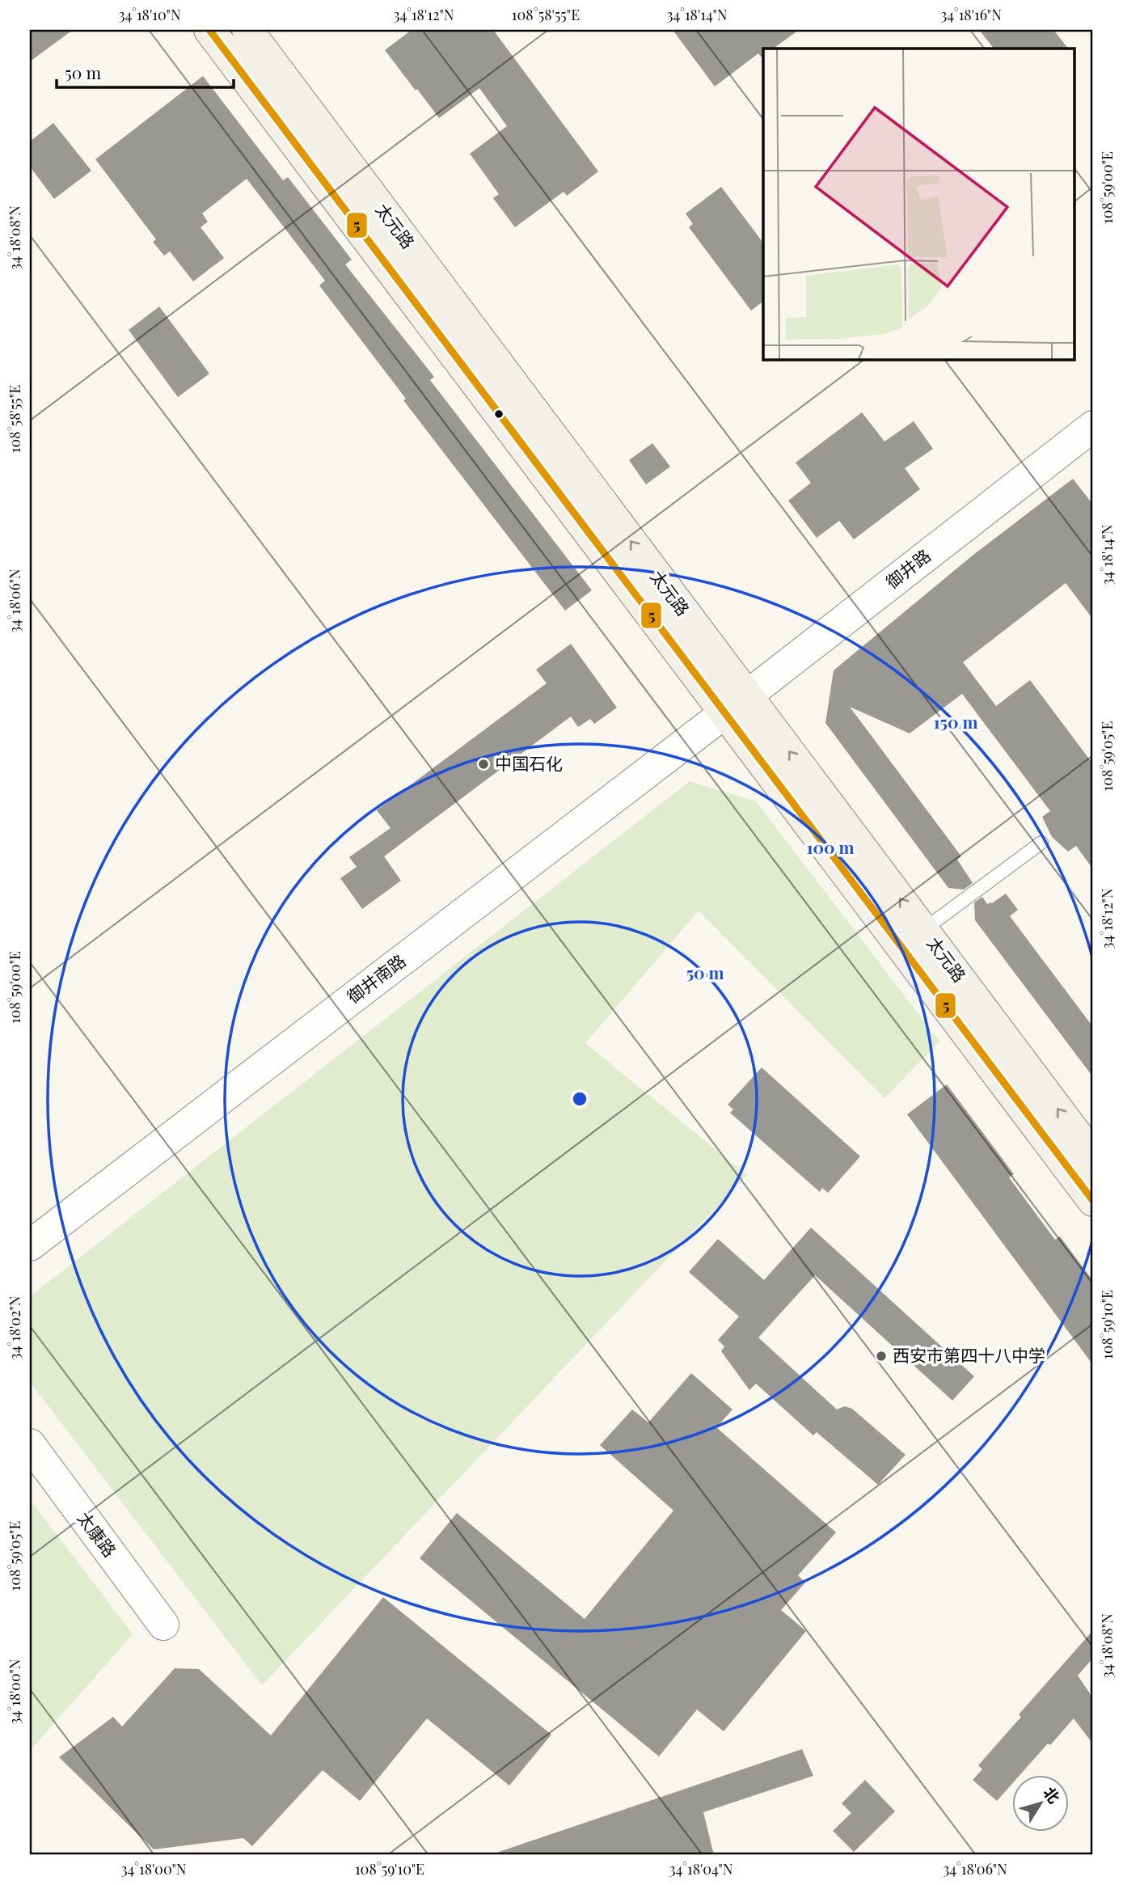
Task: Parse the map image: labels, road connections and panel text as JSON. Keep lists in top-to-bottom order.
{
  "streets": {
    "main road": ["太元路"],
    "street": ["御井路", "御井南路", "太康路"]
  },
  "crossings": [
    ["太元路", "御井路"],
    ["太元路", "御井南路"],
    ["御井路", "御井南路"]
  ],
  "places": ["中国石化", "西安市第四十八中学"],
  "lines": ["transit line 5"],
  "scale_bar": "50 m",
  "north": "top right",
  "coordinates": [
    "34°18'10\"N",
    "34°18'12\"N",
    "108°58'55\"E",
    "34°18'14\"N",
    "34°18'16\"N",
    "108°59'00\"E",
    "34°18'08\"N",
    "34°18'06\"N",
    "108°59'05\"E",
    "108°59'10\"E",
    "34°18'02\"N",
    "34°18'00\"N",
    "34°18'04\"N"
  ],
  "rings": ["150 m", "100 m", "50 m"]
}
